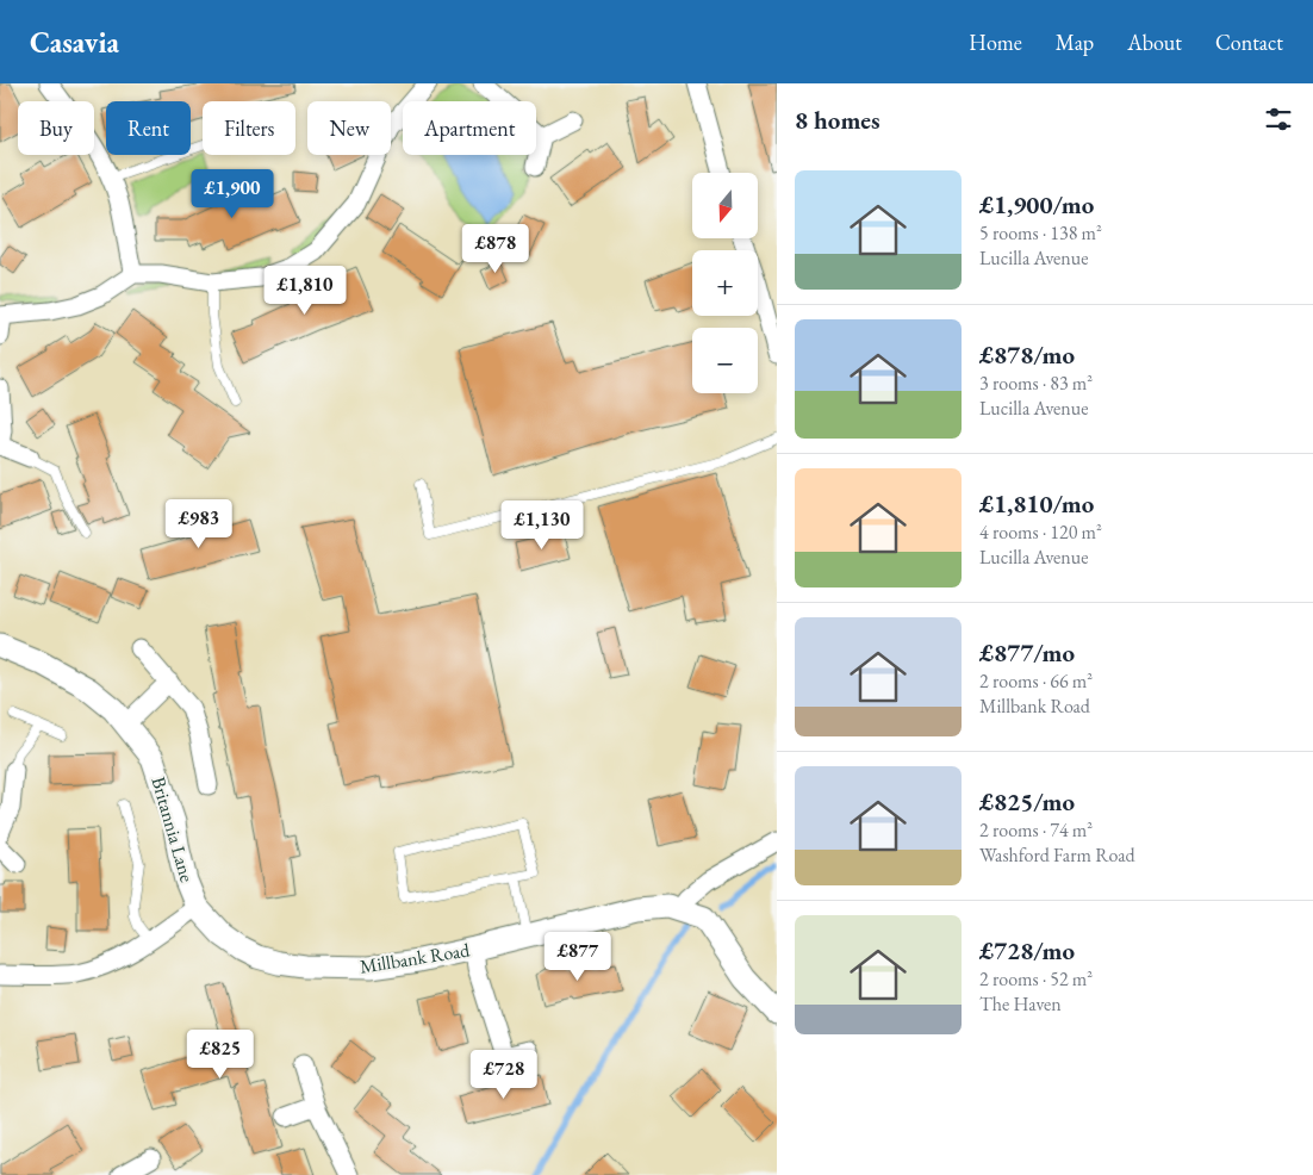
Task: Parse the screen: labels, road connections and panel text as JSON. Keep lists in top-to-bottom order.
{
  "streets": {
    "street": ["Britannia Lane", "Millbank Road"]
  },
  "crossings": [
    ["Britannia Lane", "Millbank Road"]
  ],
  "north": "bottom",
  "page": {
    "header": "Casavia",
    "nav": [
      "Home",
      "Map",
      "About",
      "Contact"
    ],
    "heading": "8 homes",
    "chip": [
      "Buy",
      "Rent",
      "Filters",
      "New",
      "Apartment"
    ],
    "list": [
      {
        "name": "£1,900/mo",
        "note": "5 rooms · 138 m² · Lucilla Avenue"
      },
      {
        "name": "£878/mo",
        "note": "3 rooms · 83 m² · Lucilla Avenue"
      },
      {
        "name": "£1,810/mo",
        "note": "4 rooms · 120 m² · Lucilla Avenue"
      },
      {
        "name": "£877/mo",
        "note": "2 rooms · 66 m² · Millbank Road"
      },
      {
        "name": "£825/mo",
        "note": "2 rooms · 74 m² · Washford Farm Road"
      },
      {
        "name": "£728/mo",
        "note": "2 rooms · 52 m² · The Haven"
      }
    ],
    "price": [
      "£1,900",
      "£878",
      "£1,810",
      "£983",
      "£1,130",
      "£877",
      "£825",
      "£728"
    ],
    "map_buttons": ["+", "−"]
  }
}
